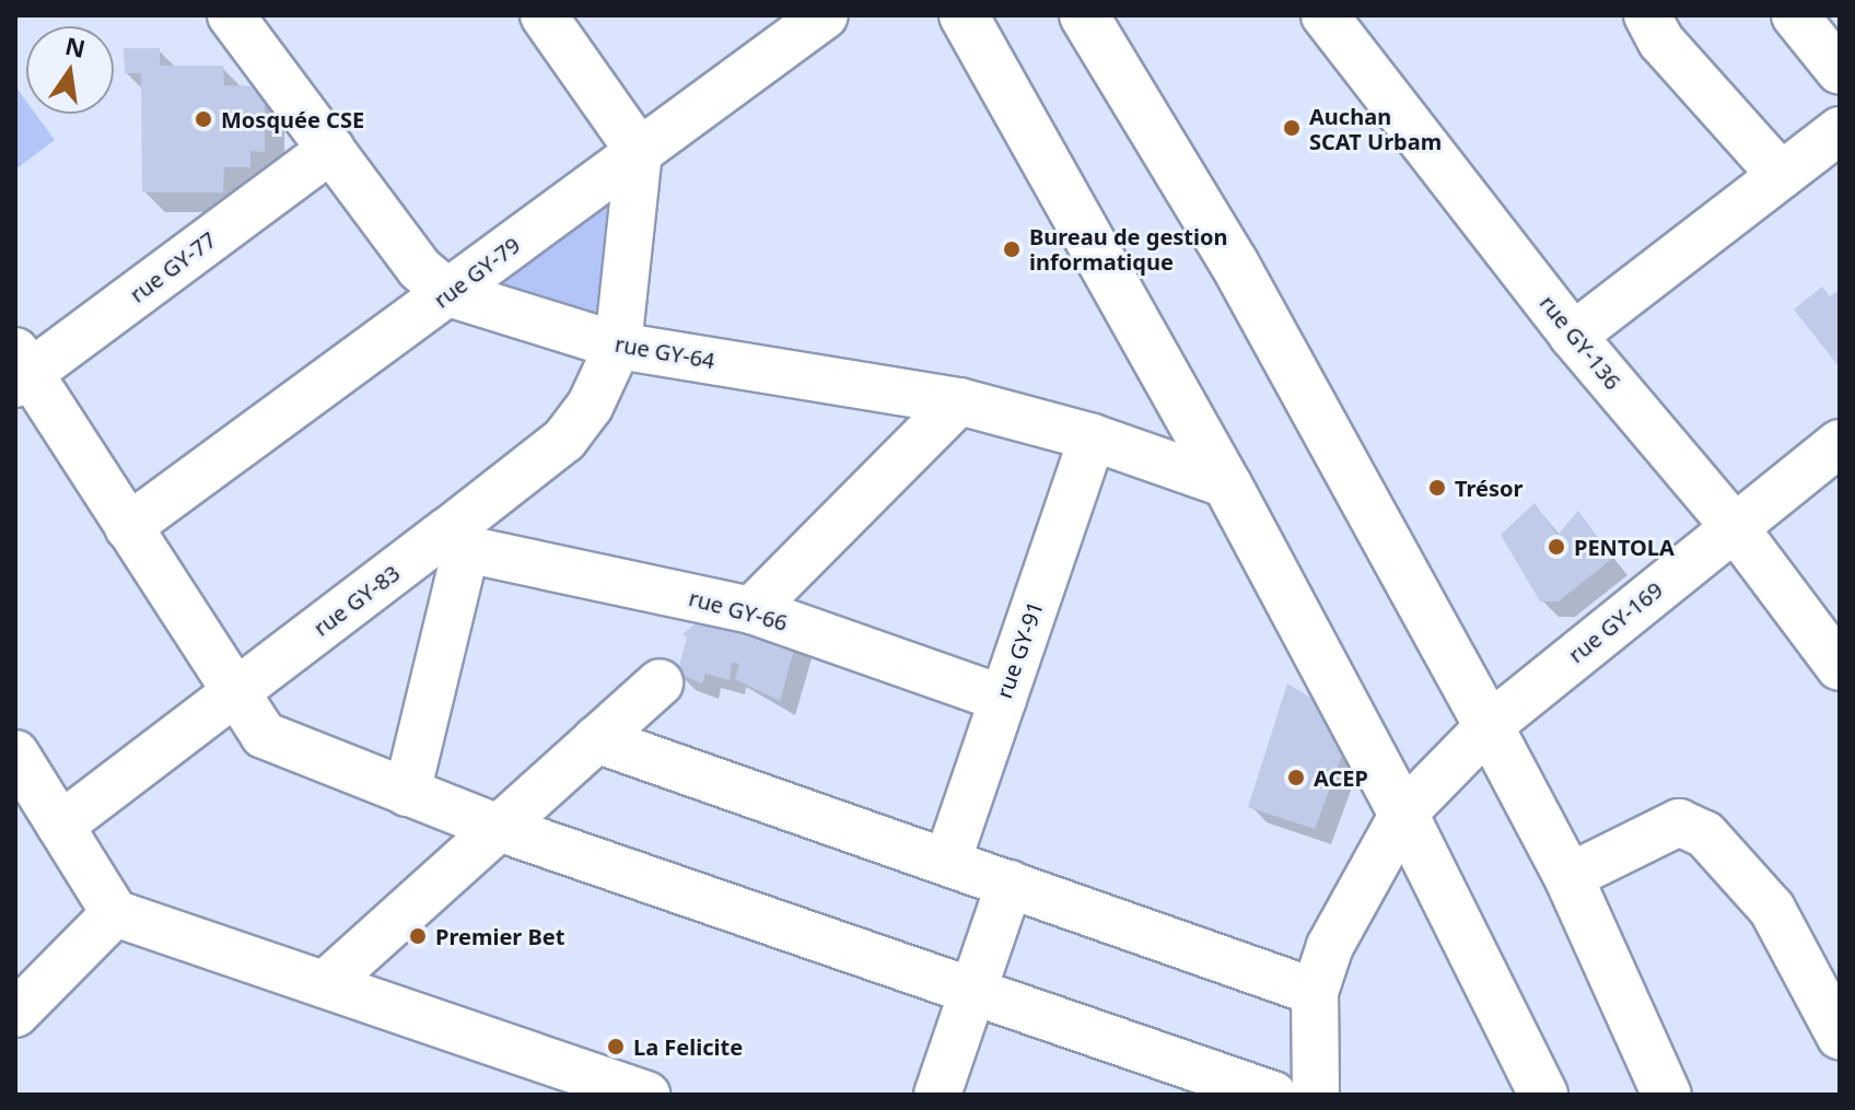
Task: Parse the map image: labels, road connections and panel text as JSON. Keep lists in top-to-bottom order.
{
  "streets": {
    "street": [
      "rue GY-77",
      "rue GY-79",
      "rue GY-136",
      "rue GY-64",
      "rue GY-83",
      "rue GY-66",
      "rue GY-169",
      "rue GY-91"
    ]
  },
  "crossings": [
    ["rue GY-77", "rue GY-64"],
    ["rue GY-79", "rue GY-64"],
    ["rue GY-136", "rue GY-169"],
    ["rue GY-64", "rue GY-83"],
    ["rue GY-64", "rue GY-91"],
    ["rue GY-83", "rue GY-66"],
    ["rue GY-66", "rue GY-91"]
  ],
  "places": [
    "Mosquée CSE",
    "Auchan SCAT Urbam",
    "Bureau de gestion informatique",
    "Trésor",
    "PENTOLA",
    "ACEP",
    "Premier Bet",
    "La Felicite"
  ],
  "north": "top"
}
